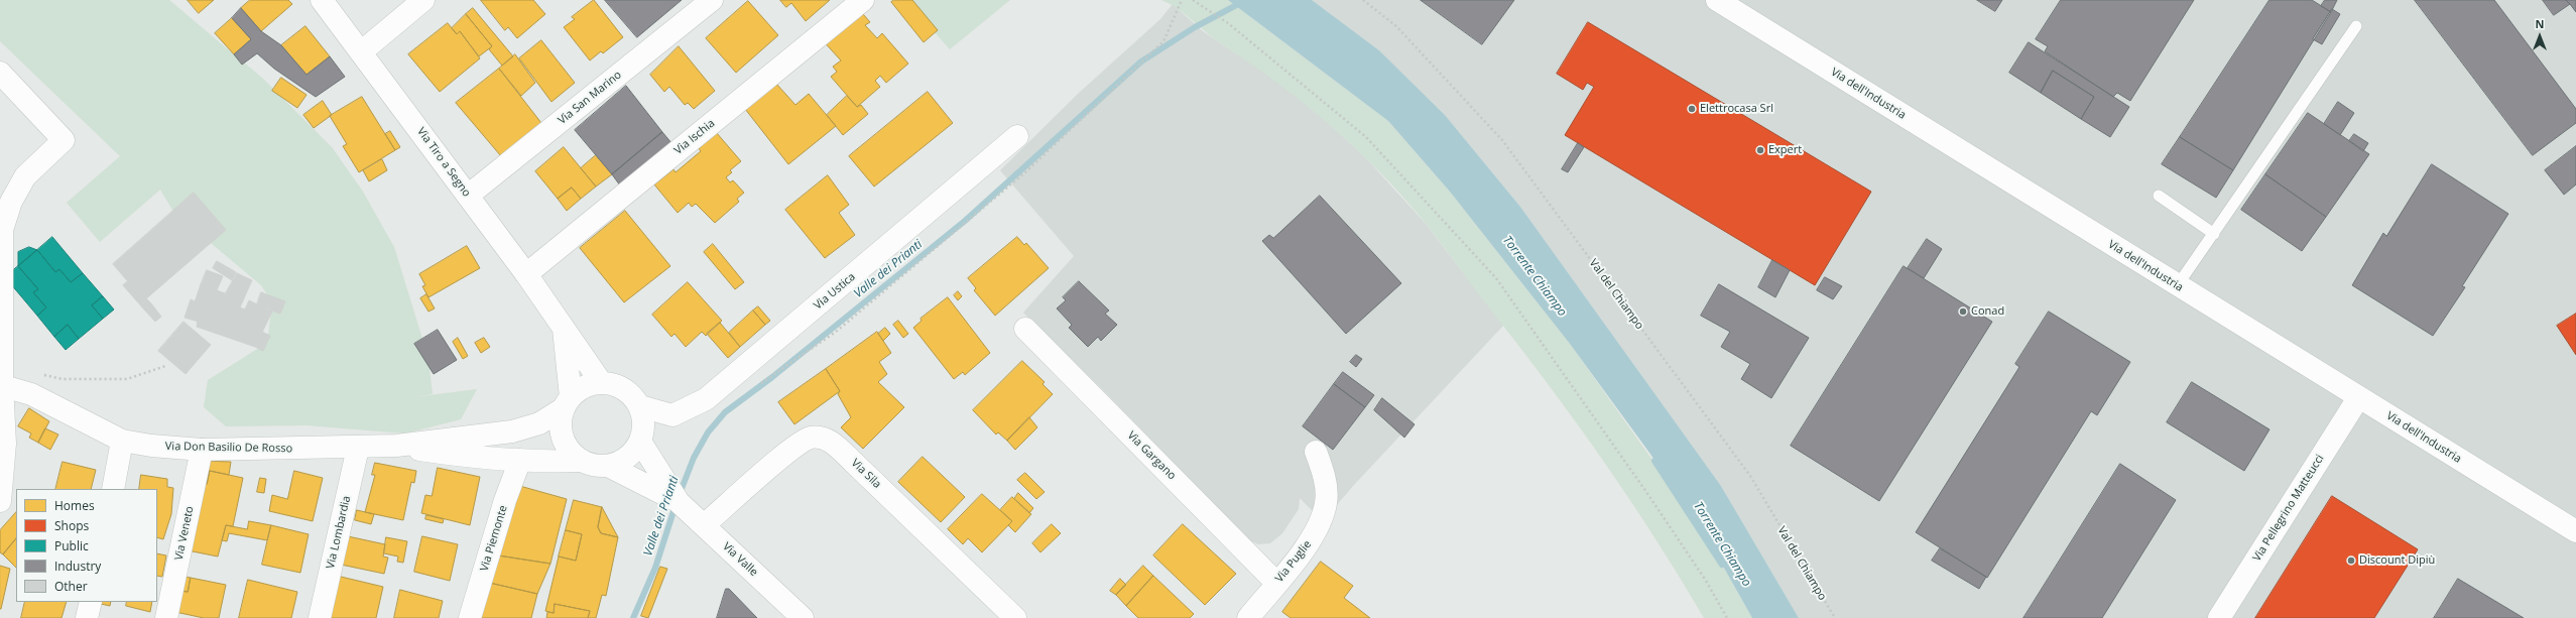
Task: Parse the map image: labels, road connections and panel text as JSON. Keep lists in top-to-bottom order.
{
  "streets": {
    "street": [
      "Via dell'Industria",
      "Via San Marino",
      "Via Ischia",
      "Via Tiro a Segno",
      "Via Ustica",
      "Via Don Basilio De Rosso",
      "Via Gargano",
      "Via Sila",
      "Via Pellegrino Matteucci",
      "Via Lombardia",
      "Via Veneto",
      "Via Piemonte",
      "Via Valle",
      "Via Puglie"
    ],
    "path": ["Val del Chiampo"]
  },
  "crossings": [
    ["Via dell'Industria", "Via Pellegrino Matteucci"],
    ["Via San Marino", "Via Tiro a Segno"],
    ["Via Ischia", "Via Tiro a Segno"],
    ["Via Tiro a Segno", "Via Ustica"],
    ["Via Tiro a Segno", "Via Don Basilio De Rosso"],
    ["Via Tiro a Segno", "Via Valle"],
    ["Via Ustica", "Via Don Basilio De Rosso"],
    ["Via Ustica", "Via Valle"],
    ["Via Don Basilio De Rosso", "Via Lombardia"],
    ["Via Don Basilio De Rosso", "Via Veneto"],
    ["Via Don Basilio De Rosso", "Via Piemonte"],
    ["Via Don Basilio De Rosso", "Via Valle"],
    ["Via Gargano", "Via Puglie"],
    ["Via Sila", "Via Valle"]
  ],
  "water": ["Valle dei Prianti", "Torrente Chiampo"],
  "places": [
    "Elettrocasa Srl",
    "Expert",
    "Conad",
    "Discount Dipiù"
  ],
  "legend": [
    "Homes",
    "Shops",
    "Public",
    "Industry",
    "Other"
  ],
  "north": "top"
}
